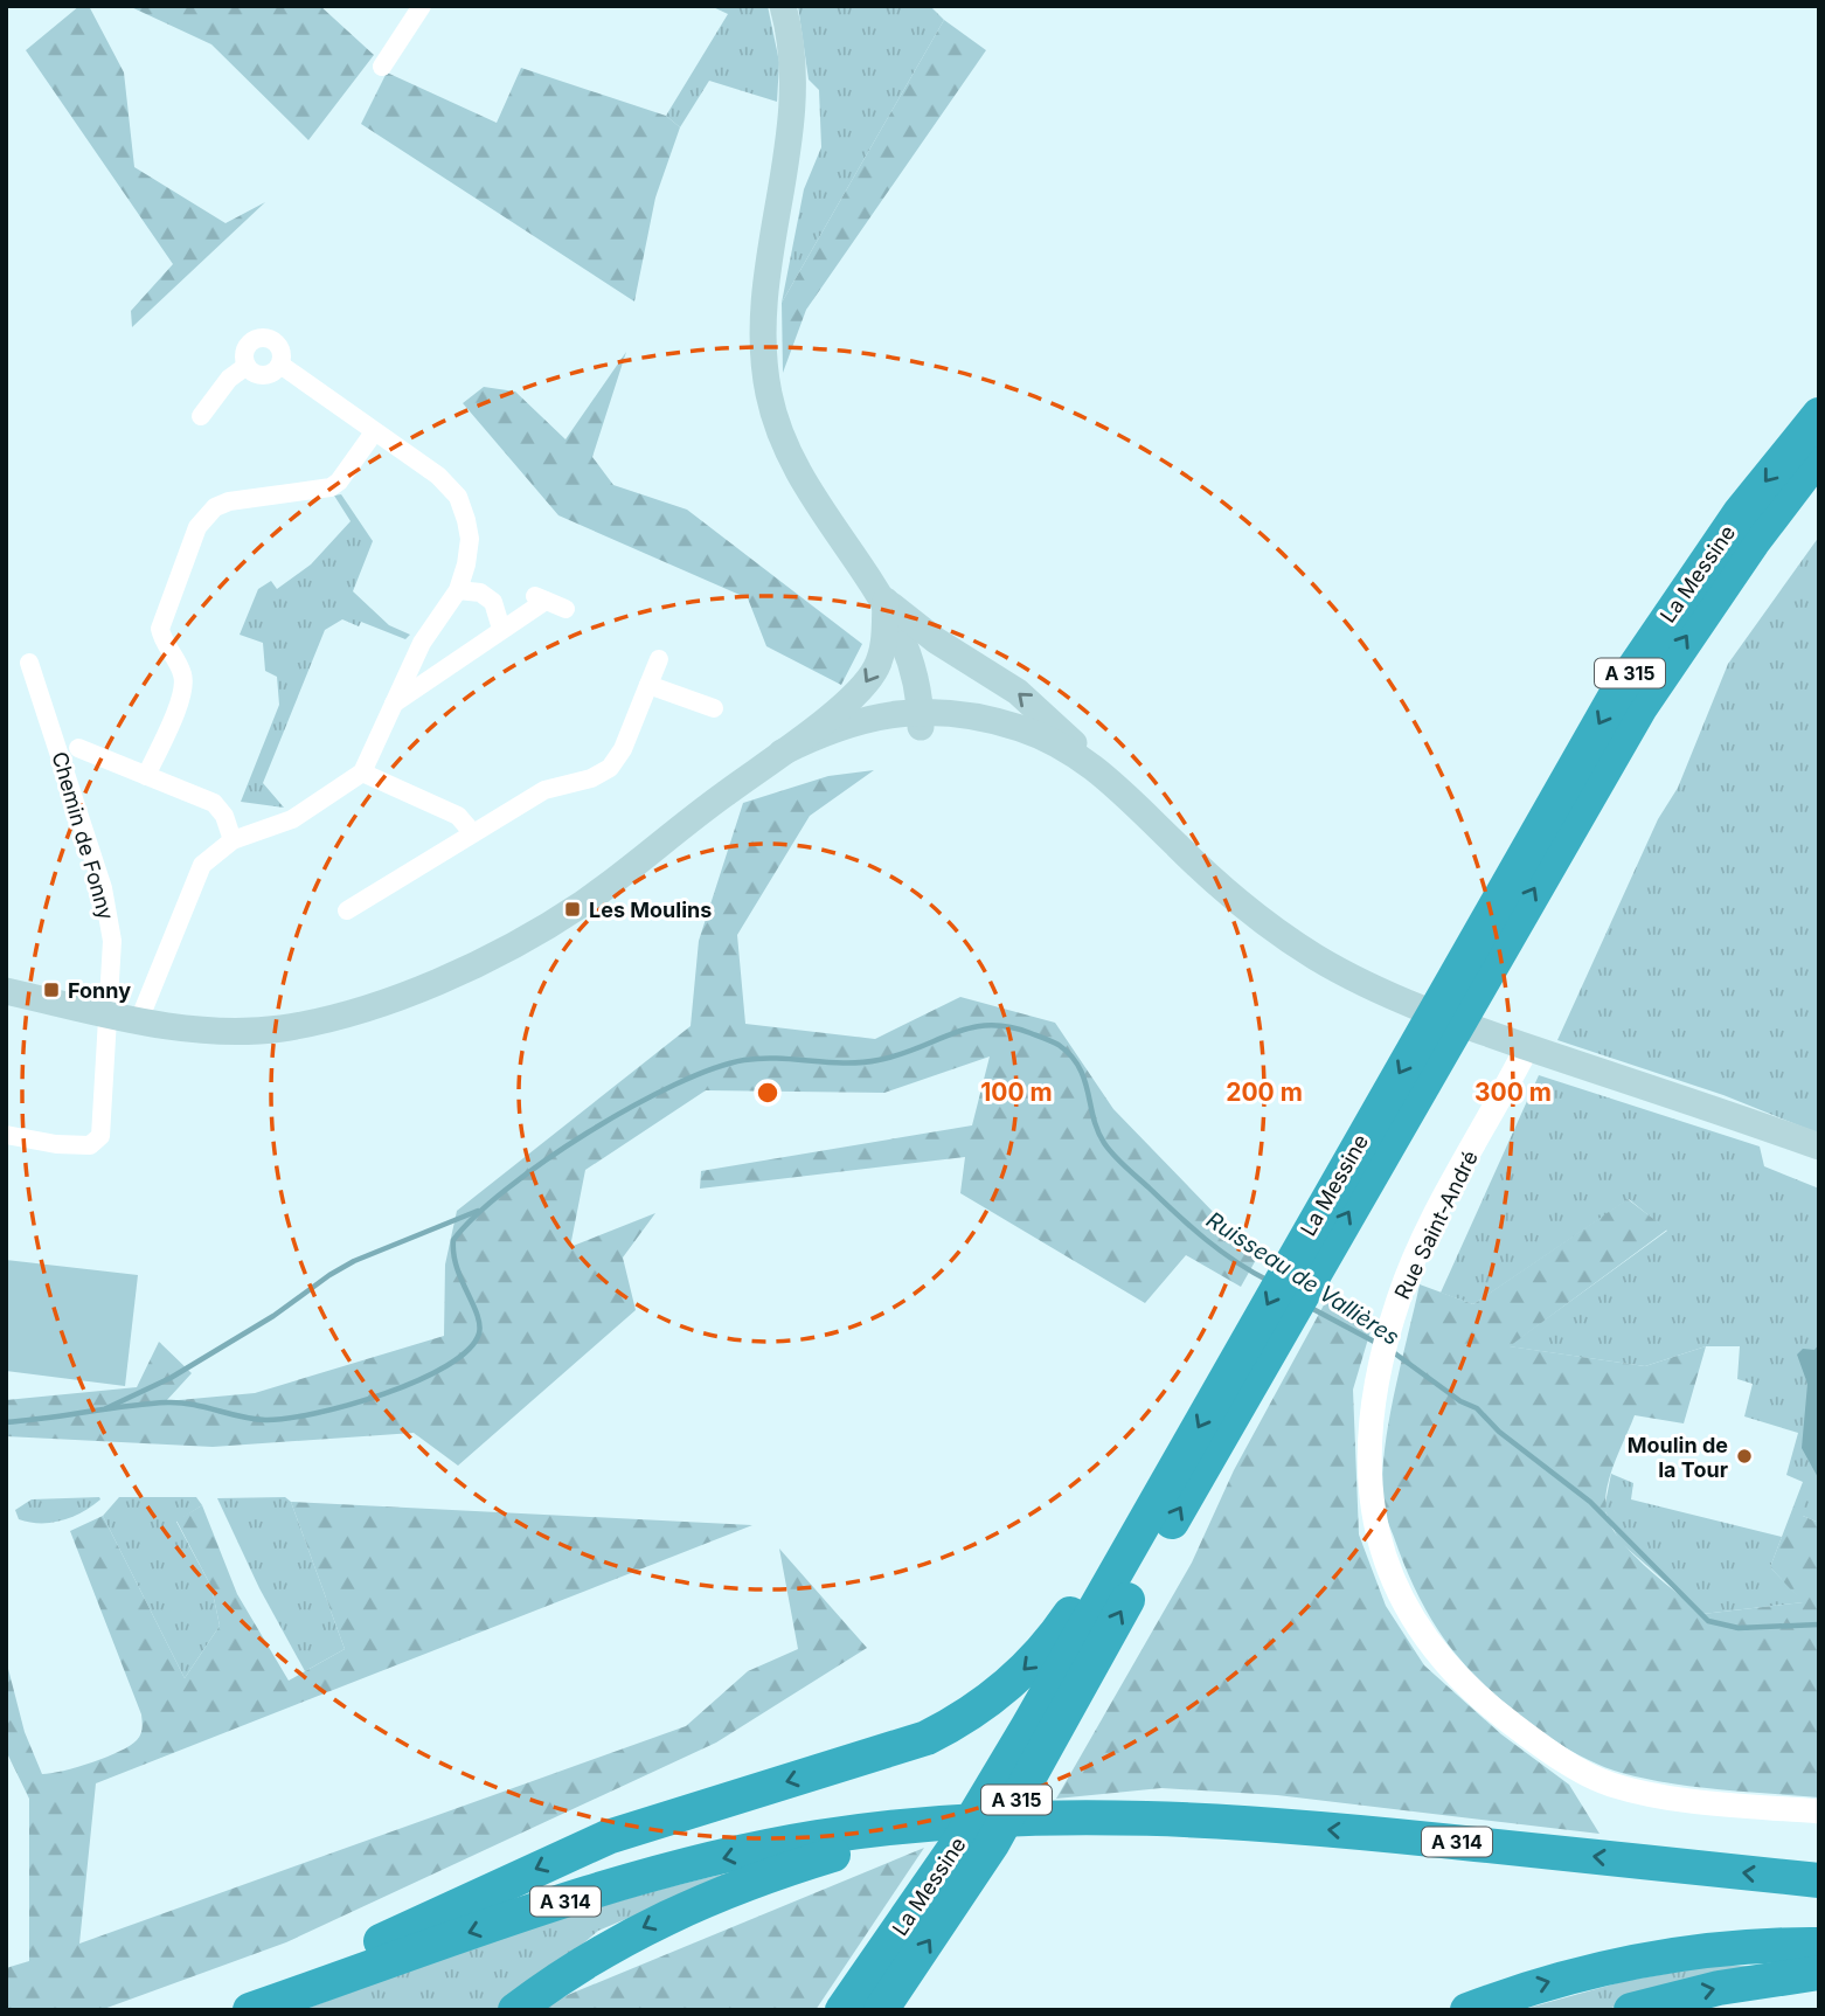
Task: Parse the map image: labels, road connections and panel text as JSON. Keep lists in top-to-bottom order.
{
  "streets": {
    "highway": ["La Messine", "A 315", "A 314"],
    "street": ["Chemin de Fonny", "Rue Saint-André"]
  },
  "water": ["Ruisseau de Vallières"],
  "places": {
    "transit": ["Les Moulins", "Fonny"],
    "other": ["Moulin de la Tour"]
  },
  "rings": ["100 m", "200 m", "300 m"]
}
